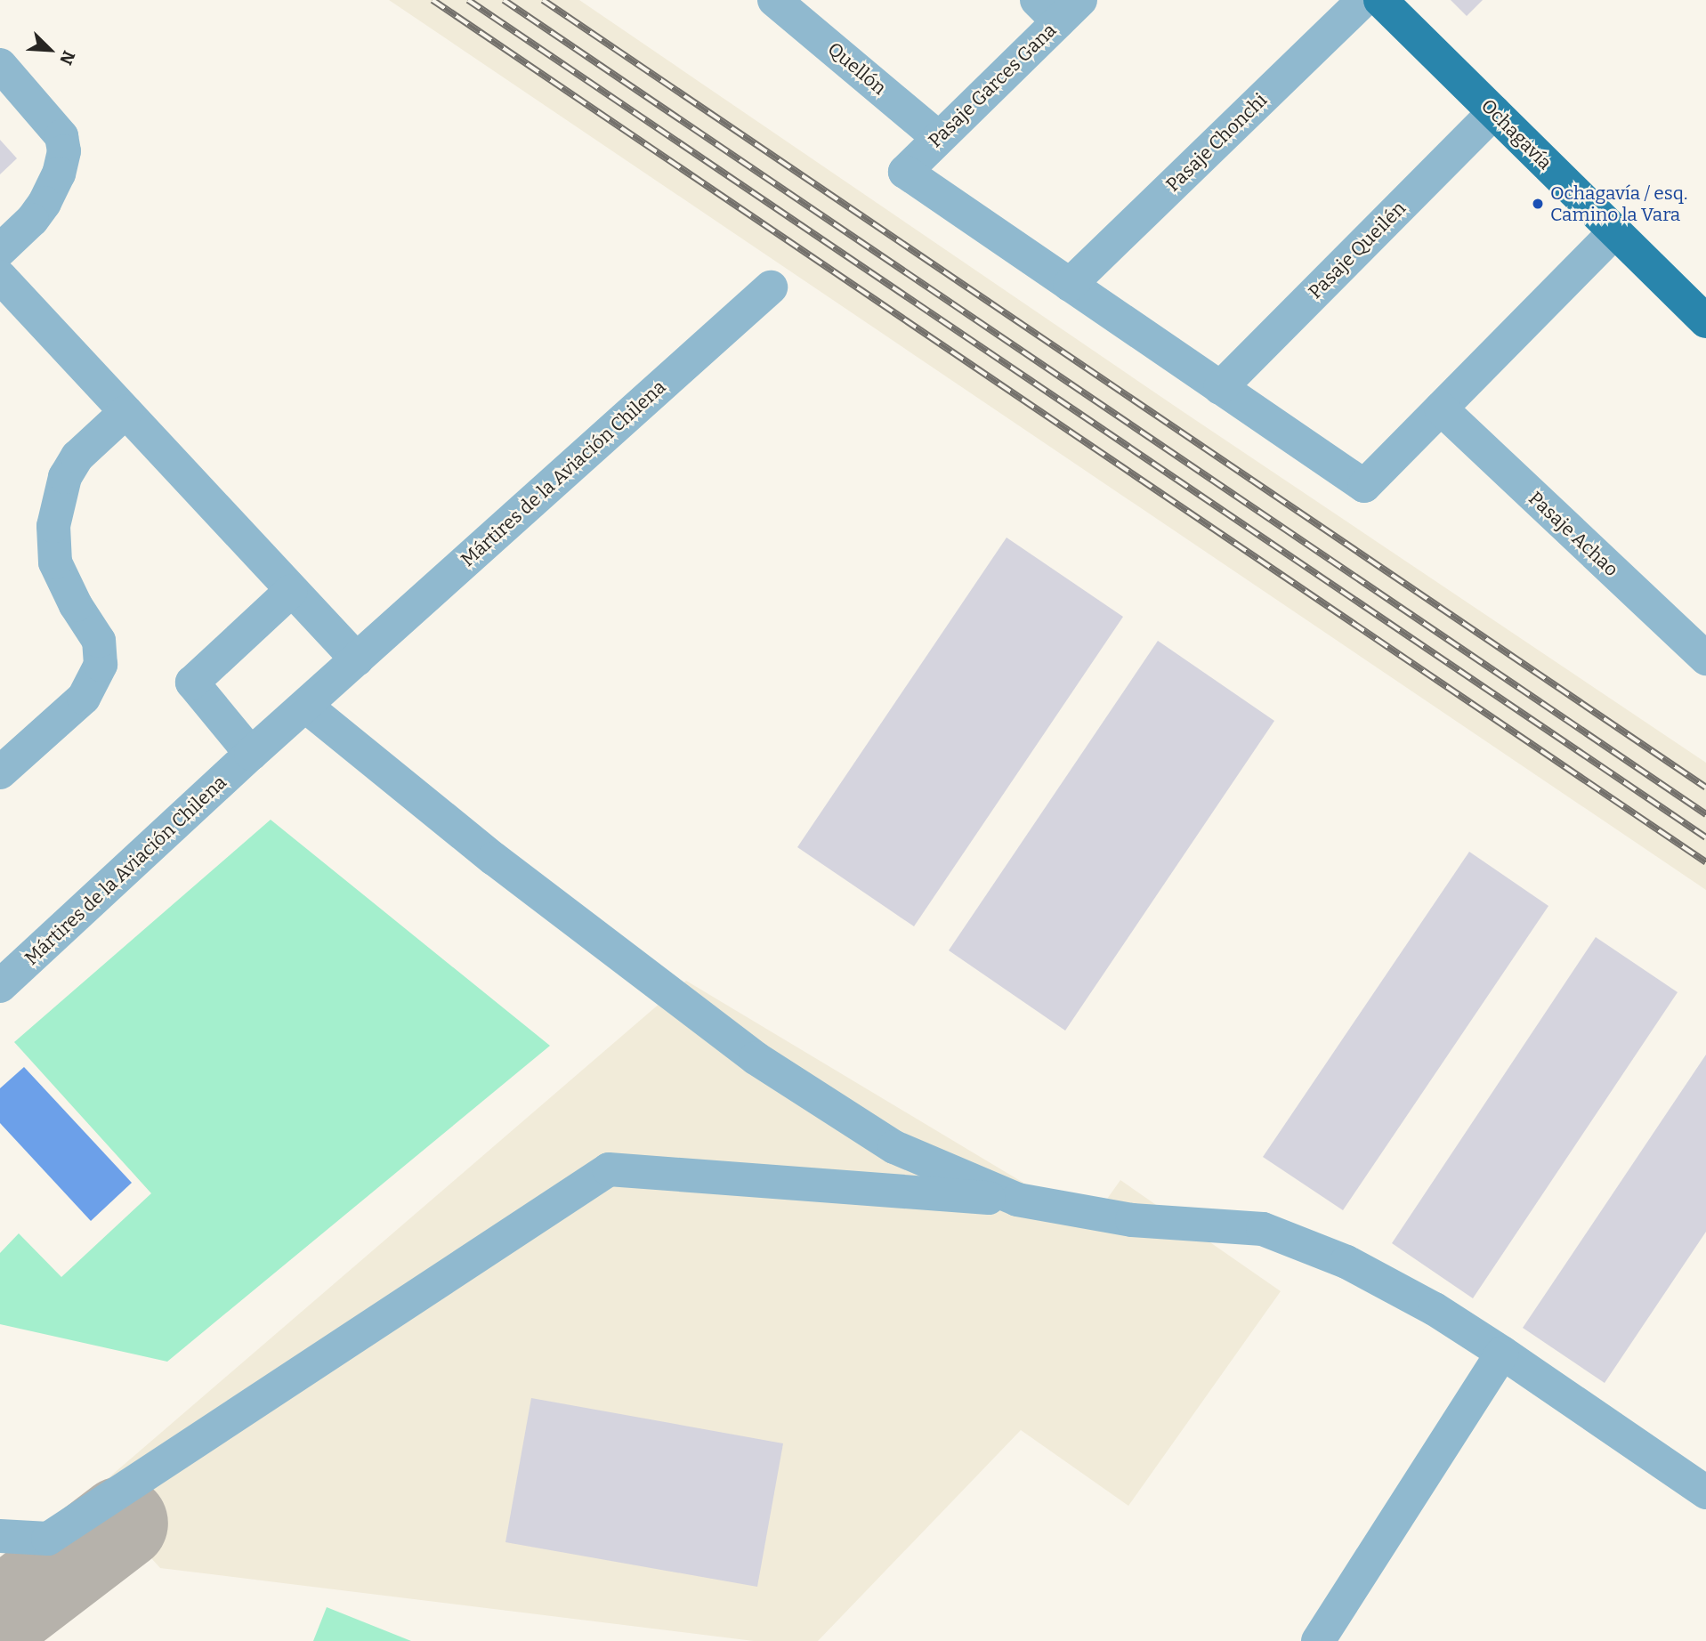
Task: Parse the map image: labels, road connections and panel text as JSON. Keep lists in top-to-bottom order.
{
  "streets": {
    "main road": ["Ochagavía"],
    "street": [
      "Quellón",
      "Pasaje Garces Gana",
      "Pasaje Chonchi",
      "Pasaje Queilén",
      "Mártires de la Aviación Chilena",
      "Pasaje Achao"
    ]
  },
  "crossings": [
    ["Quellón", "Pasaje Garces Gana"],
    ["Pasaje Garces Gana", "Pasaje Chonchi"],
    ["Ochagavía", "Pasaje Queilén"]
  ],
  "places": ["Ochagavía / esq. Camino la Vara"],
  "north": "bottom right"
}
